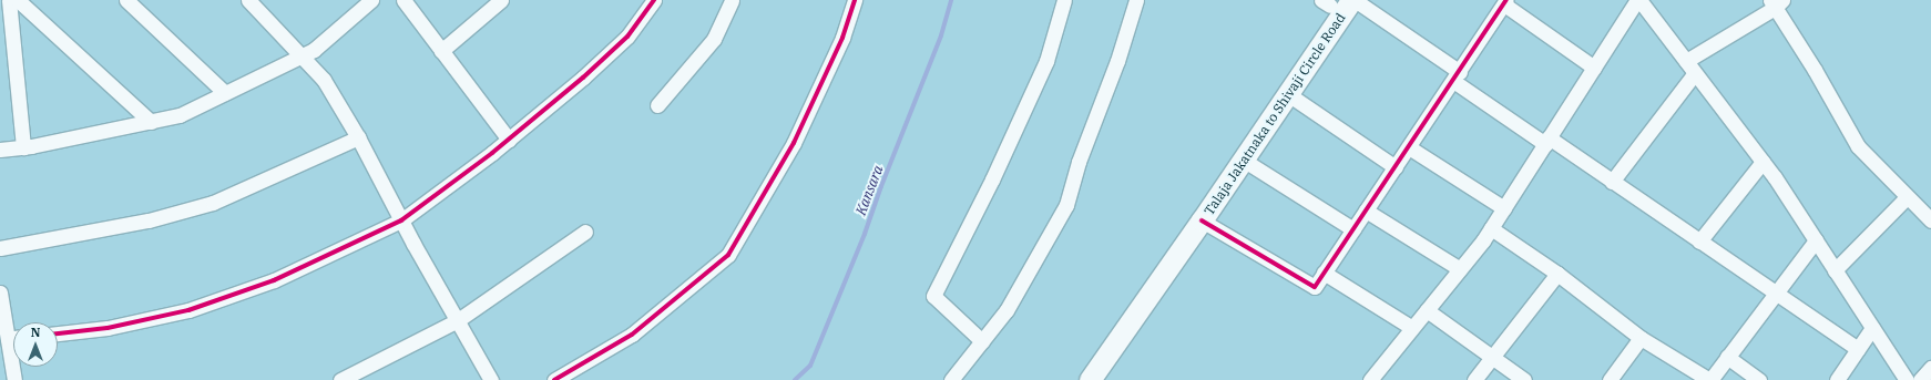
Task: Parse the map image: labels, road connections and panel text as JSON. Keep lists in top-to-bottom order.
{
  "streets": {
    "highway": ["Talaja Jakatnaka to Shivaji Circle Road"]
  },
  "water": ["Kansara"],
  "north": "top"
}
